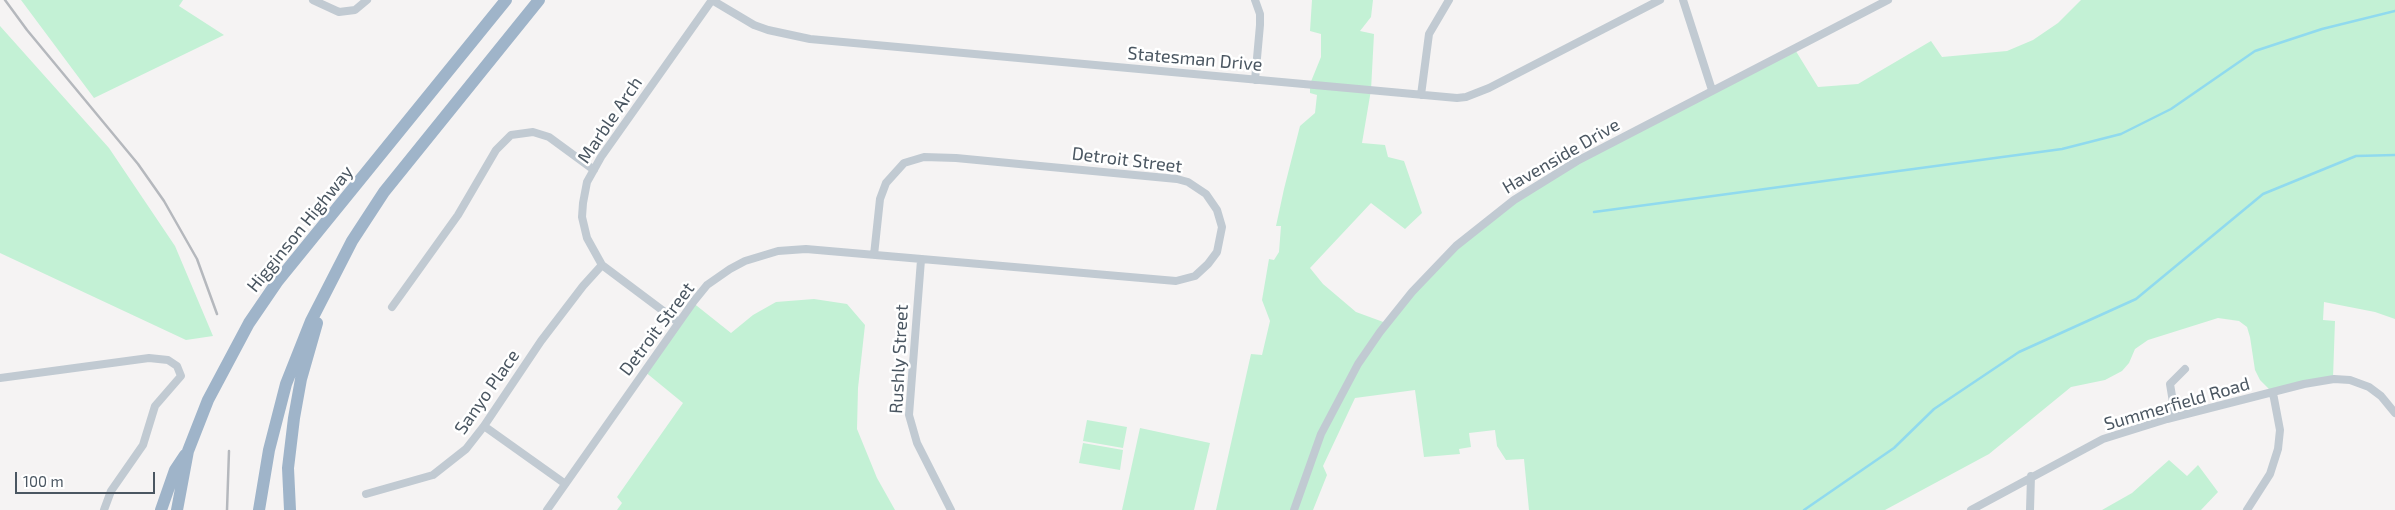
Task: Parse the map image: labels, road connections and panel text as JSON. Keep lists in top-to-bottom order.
{
  "streets": {
    "highway": ["Higginson Highway"],
    "street": [
      "Statesman Drive",
      "Marble Arch",
      "Havenside Drive",
      "Detroit Street",
      "Rushly Street",
      "Sanyo Place",
      "Summerfield Road"
    ]
  },
  "crossings": [
    ["Statesman Drive", "Marble Arch"],
    ["Marble Arch", "Detroit Street"],
    ["Marble Arch", "Sanyo Place"],
    ["Detroit Street", "Rushly Street"]
  ],
  "scale_bar": "100 m"
}
